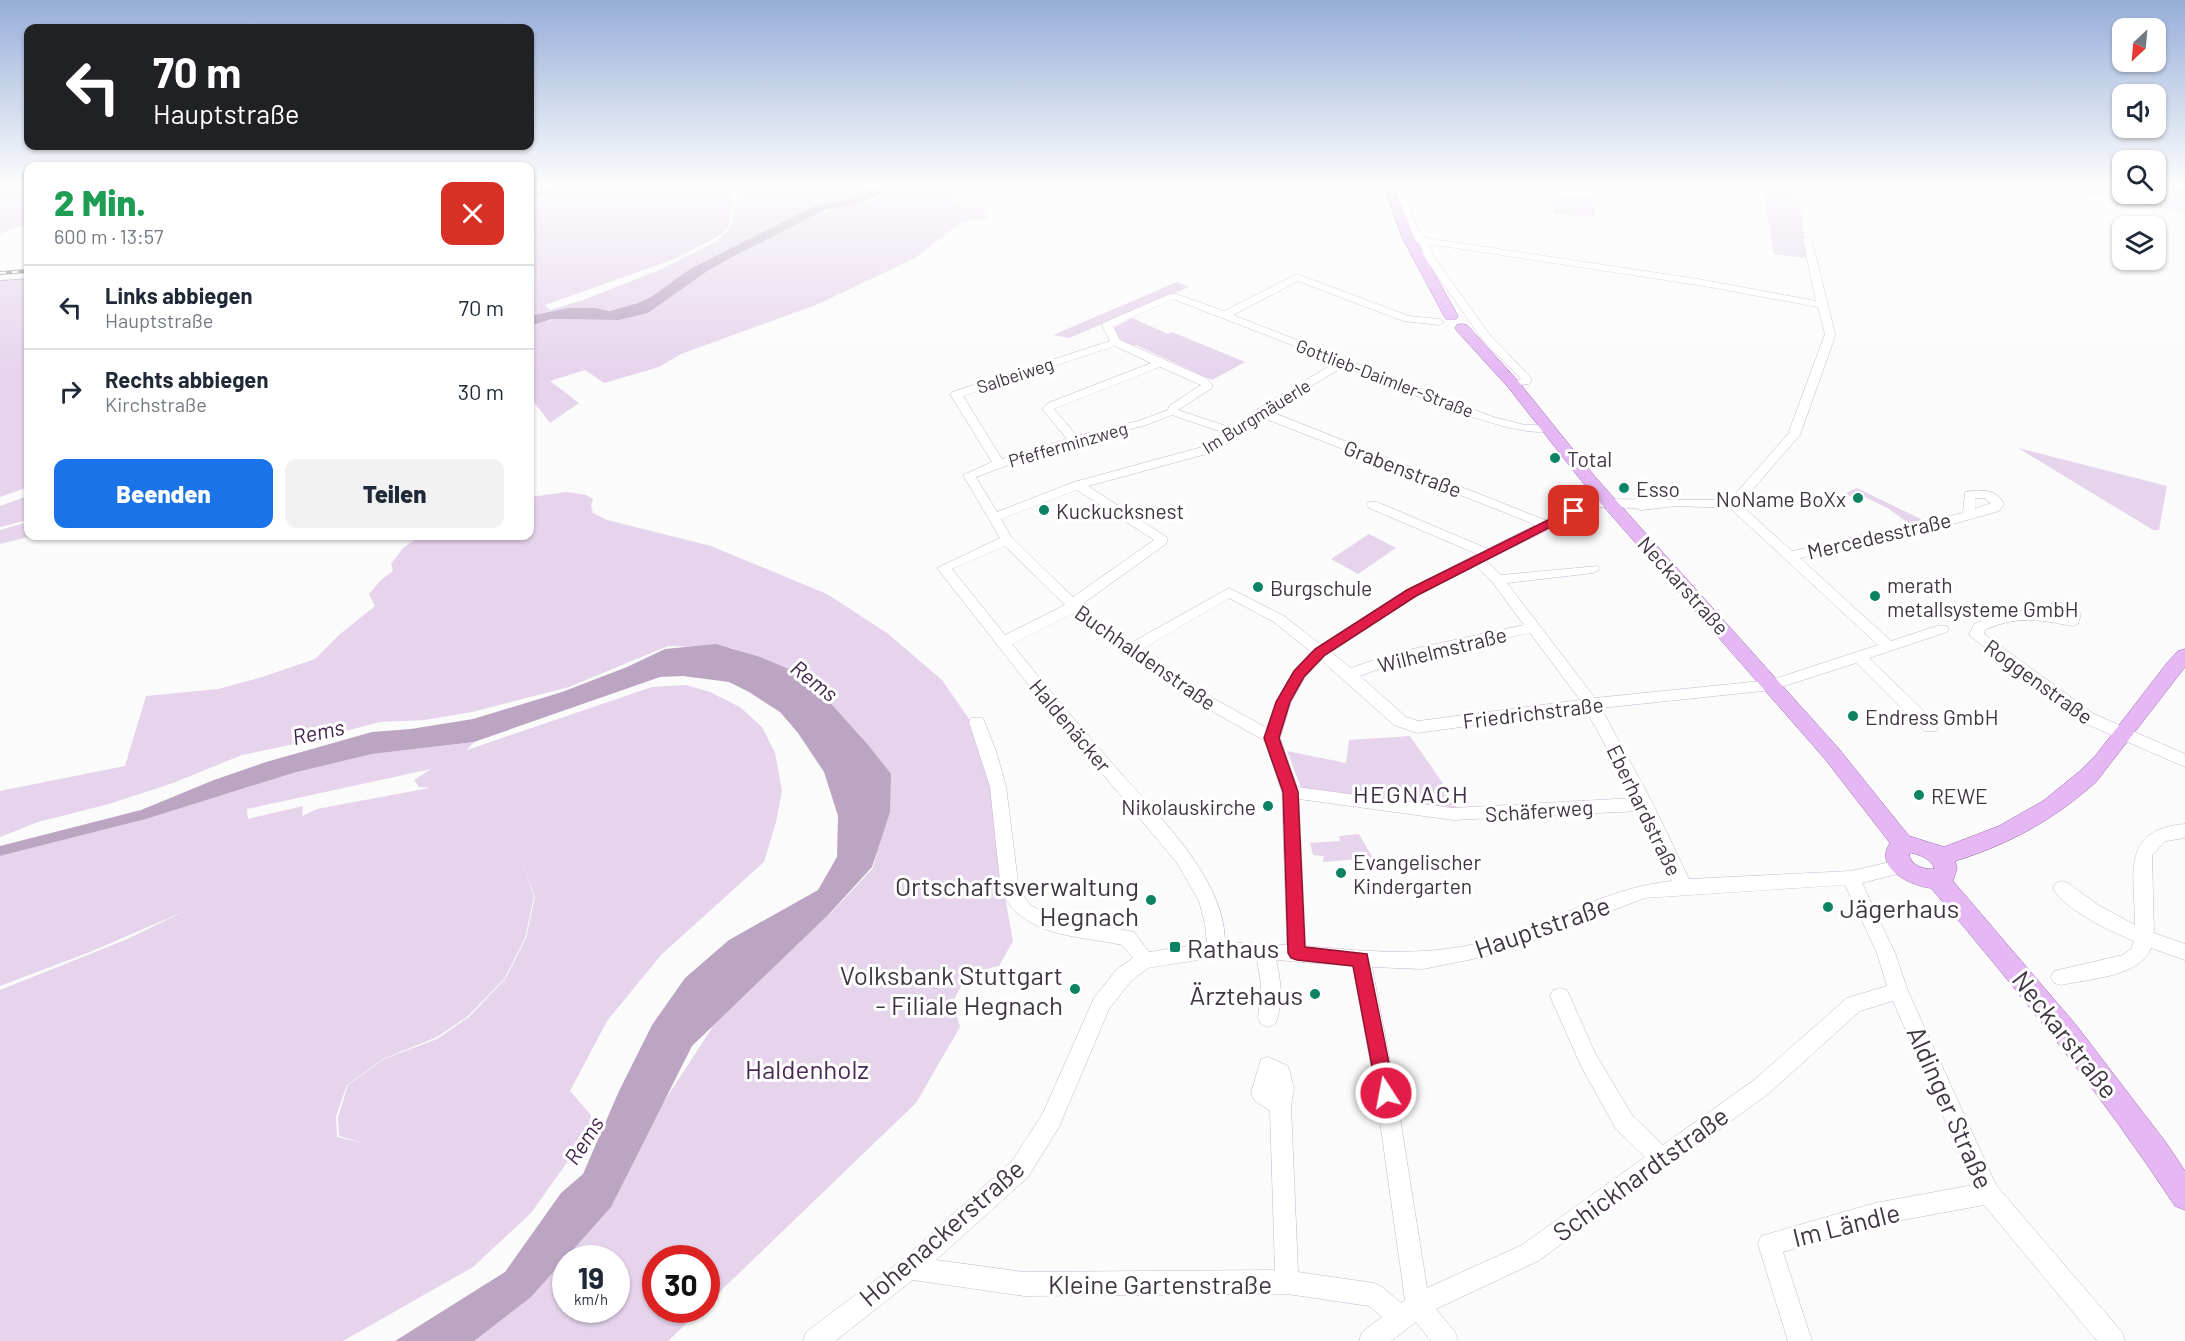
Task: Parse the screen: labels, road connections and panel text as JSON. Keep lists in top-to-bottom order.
{
  "streets": {
    "main road": ["Neckarstraße"],
    "street": [
      "Salbeiweg",
      "Gottlieb-Daimler-Straße",
      "Im Burgmäuerle",
      "Pfefferminzweg",
      "Grabenstraße",
      "Mercedesstraße",
      "Wilhelmstraße",
      "Buchhaldenstraße",
      "Roggenstraße",
      "Friedrichstraße",
      "Haldenäcker",
      "Schäferweg",
      "Eberhardstraße",
      "Hauptstraße",
      "Aldinger Straße",
      "Schickhardtstraße",
      "Im Ländle",
      "Hohenackerstraße",
      "Kleine Gartenstraße"
    ]
  },
  "crossings": [
    ["Salbeiweg", "Gottlieb-Daimler-Straße"],
    ["Salbeiweg", "Pfefferminzweg"],
    ["Gottlieb-Daimler-Straße", "Im Burgmäuerle"],
    ["Gottlieb-Daimler-Straße", "Pfefferminzweg"],
    ["Gottlieb-Daimler-Straße", "Neckarstraße"],
    ["Im Burgmäuerle", "Grabenstraße"],
    ["Im Burgmäuerle", "Buchhaldenstraße"],
    ["Pfefferminzweg", "Buchhaldenstraße"],
    ["Neckarstraße", "Friedrichstraße"],
    ["Neckarstraße", "Hauptstraße"],
    ["Wilhelmstraße", "Friedrichstraße"],
    ["Wilhelmstraße", "Eberhardstraße"],
    ["Buchhaldenstraße", "Friedrichstraße"],
    ["Buchhaldenstraße", "Haldenäcker"],
    ["Friedrichstraße", "Eberhardstraße"],
    ["Haldenäcker", "Hauptstraße"],
    ["Schäferweg", "Eberhardstraße"],
    ["Eberhardstraße", "Hauptstraße"],
    ["Hauptstraße", "Aldinger Straße"],
    ["Hauptstraße", "Hohenackerstraße"],
    ["Aldinger Straße", "Schickhardtstraße"],
    ["Aldinger Straße", "Im Ländle"],
    ["Schickhardtstraße", "Kleine Gartenstraße"],
    ["Hohenackerstraße", "Kleine Gartenstraße"]
  ],
  "districts": ["HEGNACH"],
  "water": ["Rems"],
  "parks": ["Haldenholz"],
  "places": {
    "other": [
      "Total",
      "Esso",
      "NoName BoXx",
      "Kuckucksnest",
      "Burgschule",
      "merath metallsysteme GmbH",
      "Endress GmbH",
      "REWE",
      "Nikolauskirche",
      "Evangelischer Kindergarten",
      "Ortschaftsverwaltung Hegnach",
      "Jägerhaus",
      "Volksbank Stuttgart - Filiale Hegnach",
      "Ärztehaus"
    ],
    "transit": ["Rathaus"]
  },
  "north": "bottom left",
  "page": {
    "turn": ["70 m", "Hauptstraße"],
    "heading": ["2 Min.", "600 m · 13:57"],
    "list": [
      {
        "name": "Links abbiegen",
        "note": "Hauptstraße",
        "value": "70 m"
      },
      {
        "name": "Rechts abbiegen",
        "note": "Kirchstraße",
        "value": "30 m"
      }
    ],
    "buttons": ["Beenden", "Teilen"],
    "speed": "19 km/h",
    "limit": "30"
  }
}
